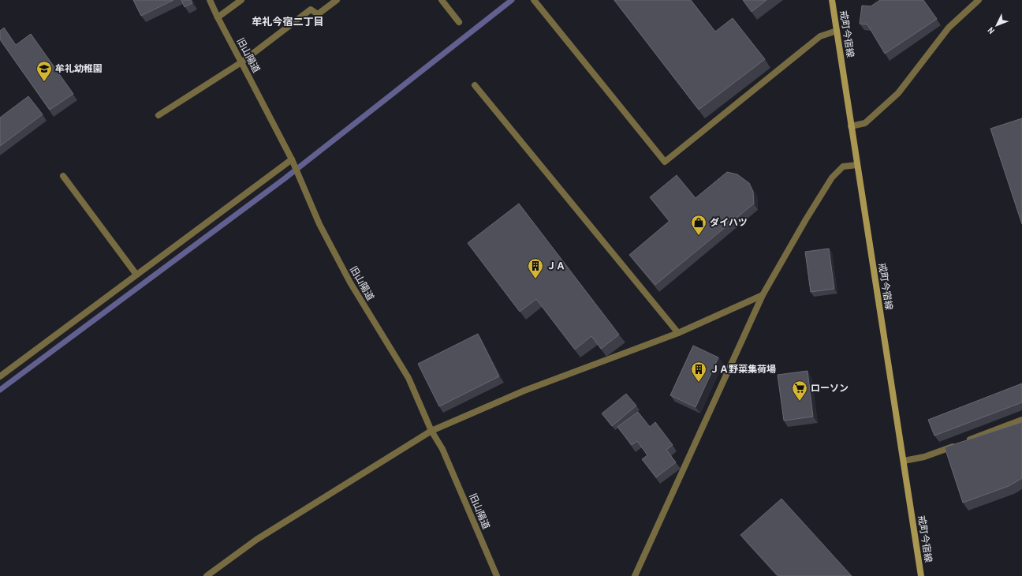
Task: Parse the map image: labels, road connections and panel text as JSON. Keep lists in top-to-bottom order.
{
  "streets": {
    "street": ["戒町今宿線", "旧山陽道"]
  },
  "districts": ["牟礼今宿二丁目"],
  "places": {
    "school or university": ["牟礼幼稚園"],
    "shop": ["ダイハツ"],
    "building": ["ＪＡ", "ＪＡ野菜集荷場"],
    "supermarket": ["ローソン"]
  },
  "north": "bottom left"
}
